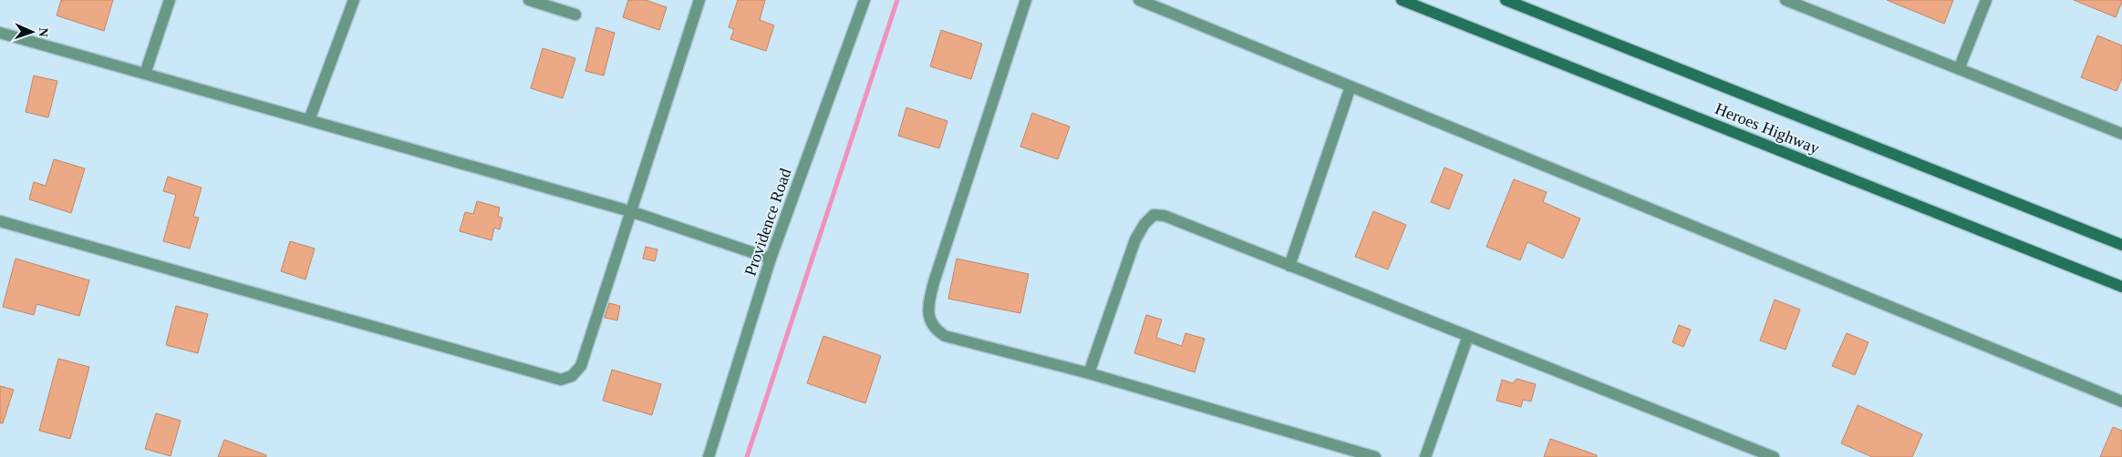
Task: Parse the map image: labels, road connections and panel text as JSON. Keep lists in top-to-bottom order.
{
  "streets": {
    "main road": ["Heroes Highway"],
    "street": ["Providence Road"]
  },
  "north": "right"
}
